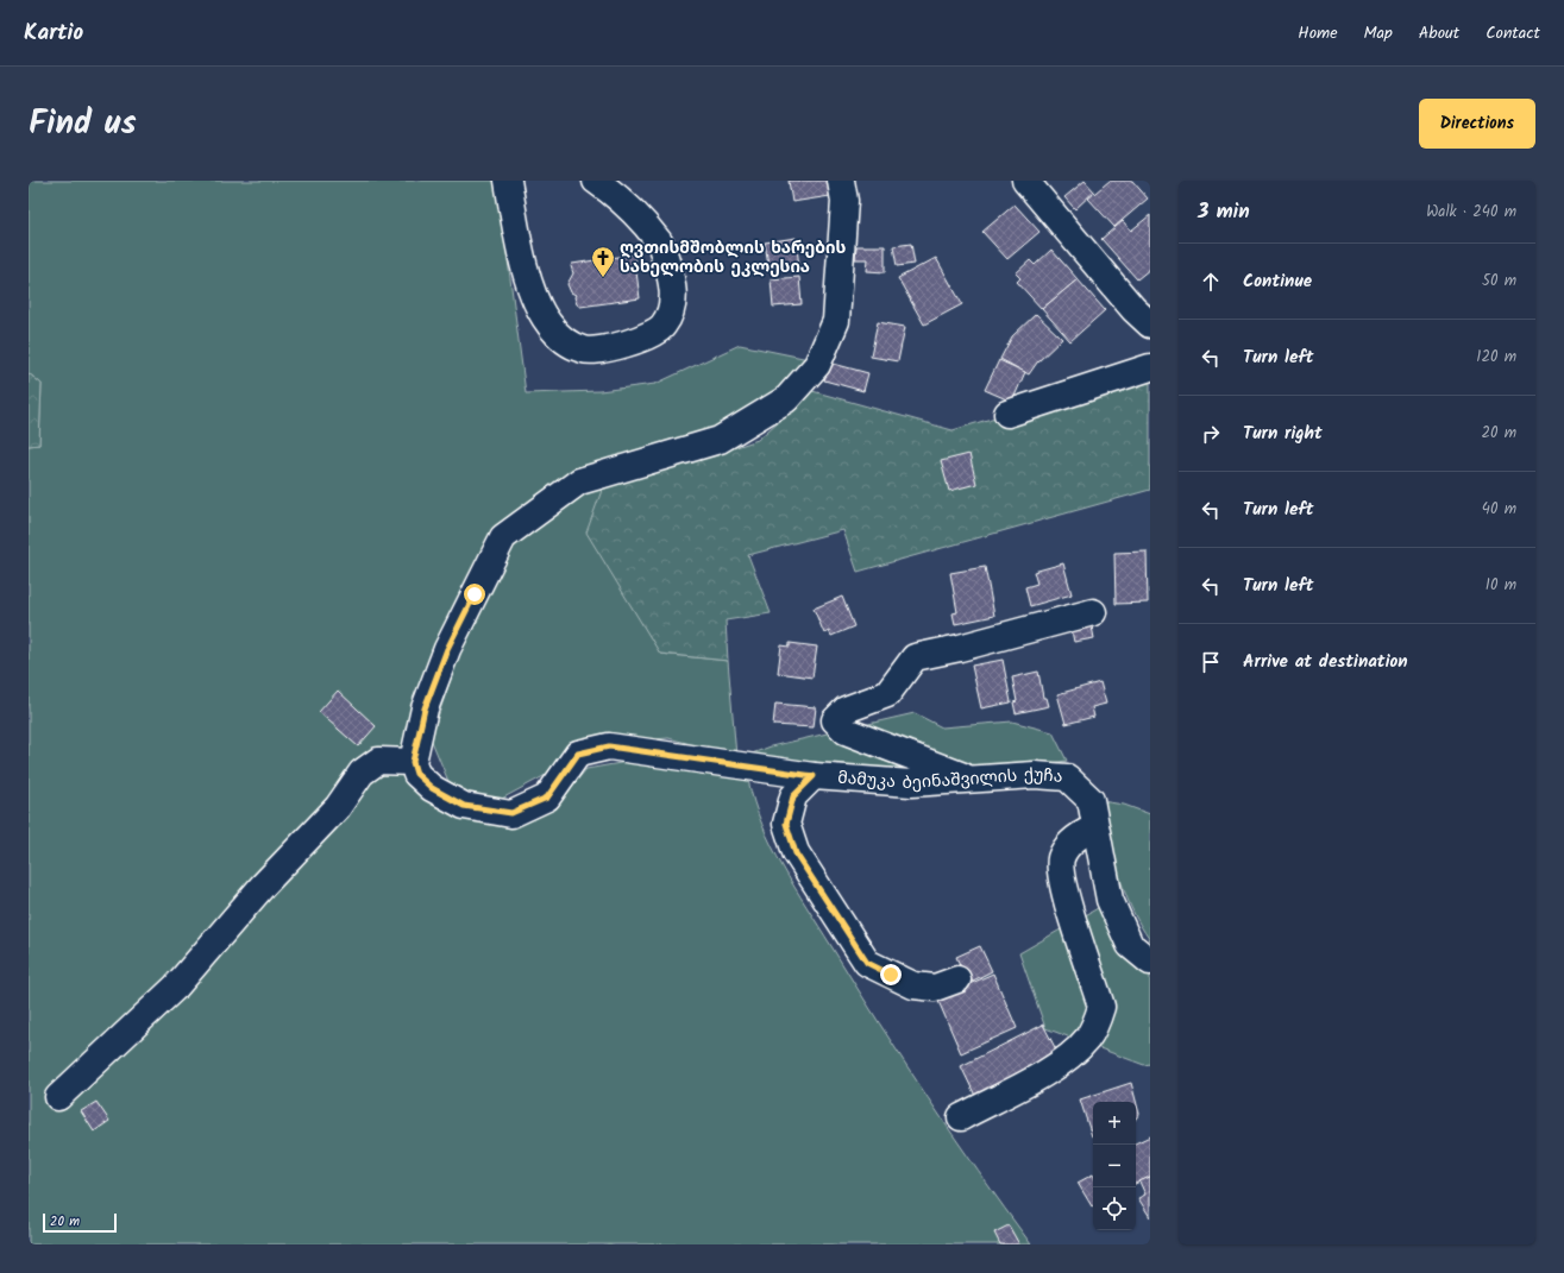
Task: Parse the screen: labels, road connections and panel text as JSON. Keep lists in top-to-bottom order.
{
  "streets": {
    "street": ["მამუკა ბეინაშვილის ქუჩა"]
  },
  "places": {
    "church": ["ღვთისმშობლის ხარების სახელობის ეკლესია"]
  },
  "scale_bar": "20 m",
  "page": {
    "header": "Kartio",
    "nav": [
      "Home",
      "Map",
      "About",
      "Contact"
    ],
    "title": "Find us",
    "buttons": "Directions",
    "heading": ["3 min", "Walk · 240 m"],
    "list": [
      ["Continue", "50 m"],
      ["Turn left", "120 m"],
      ["Turn right", "20 m"],
      ["Turn left", "40 m"],
      ["Turn left", "10 m"],
      "Arrive at destination"
    ],
    "map_buttons": ["+", "−"],
    "scale": "20 m"
  }
}
